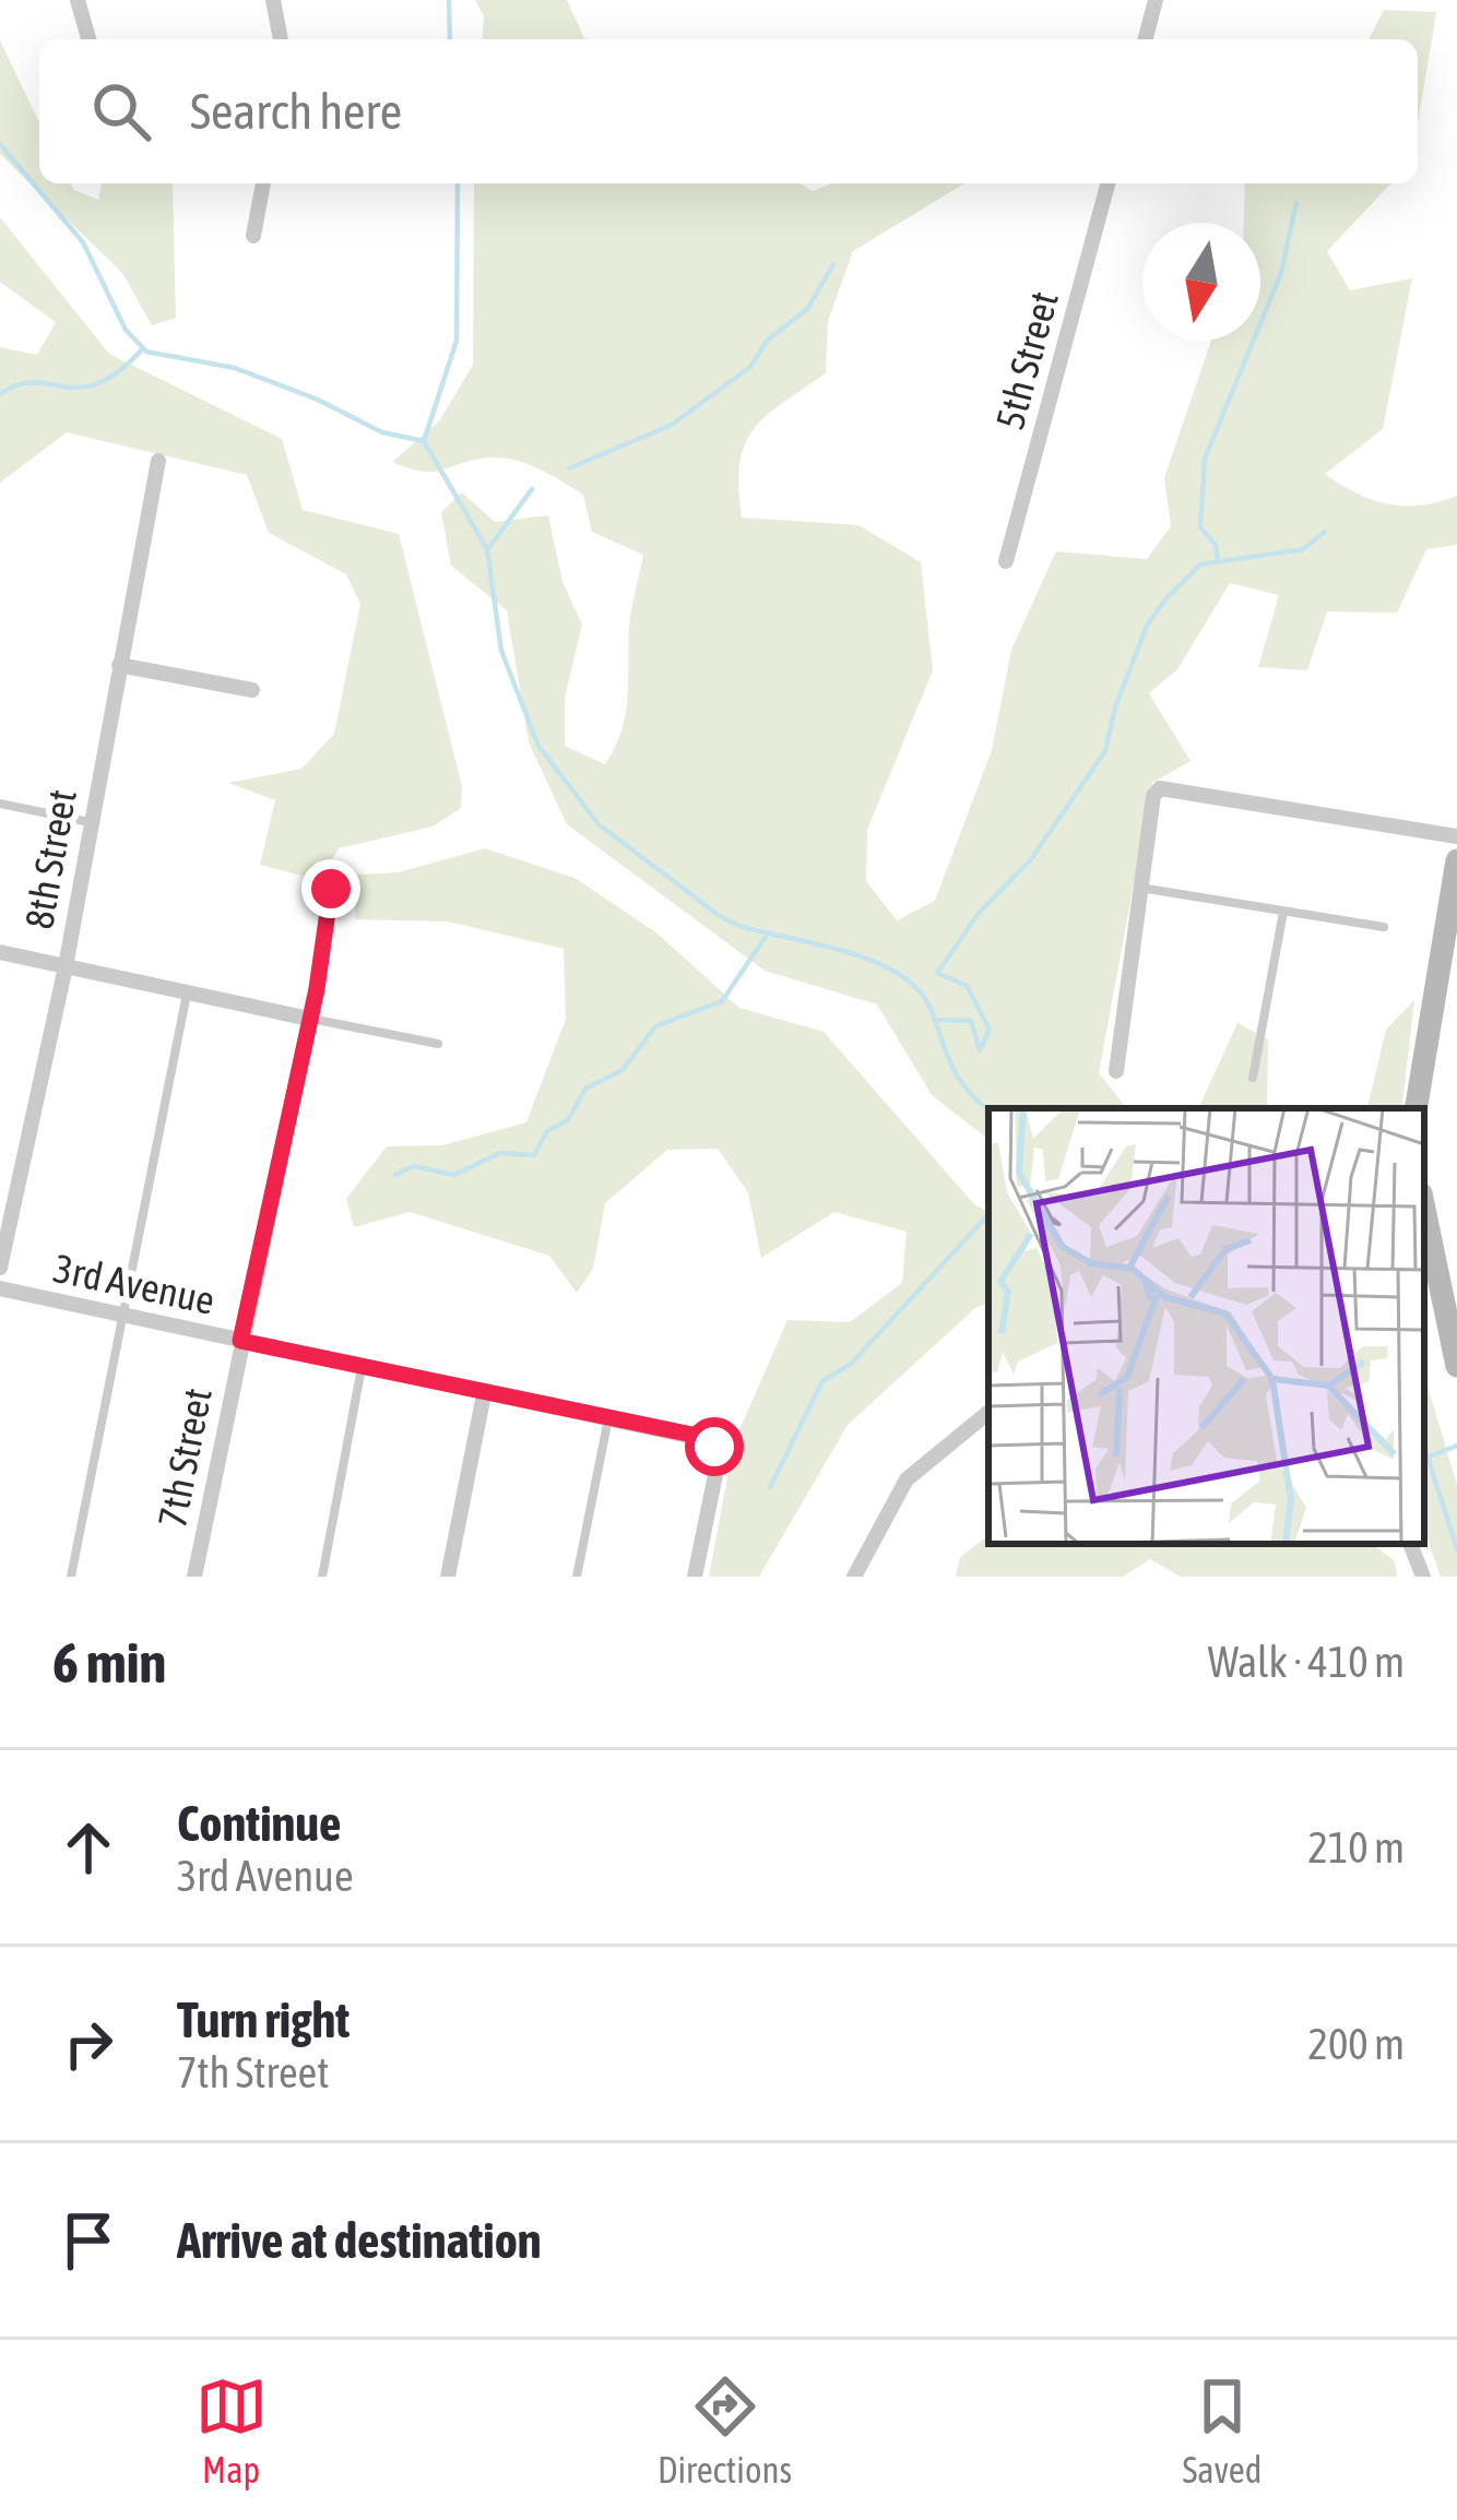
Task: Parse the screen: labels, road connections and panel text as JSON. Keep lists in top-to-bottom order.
{
  "streets": {
    "street": [
      "5th Street",
      "8th Street",
      "3rd Avenue",
      "7th Street"
    ]
  },
  "crossings": [
    ["3rd Avenue", "7th Street"]
  ],
  "north": "bottom",
  "page": {
    "search": "Search here",
    "heading": ["6 min", "Walk · 410 m"],
    "list": [
      ["Continue", "3rd Avenue", "210 m"],
      ["Turn right", "7th Street", "200 m"],
      "Arrive at destination"
    ],
    "nav": ["Map", "Directions", "Saved"]
  }
}
